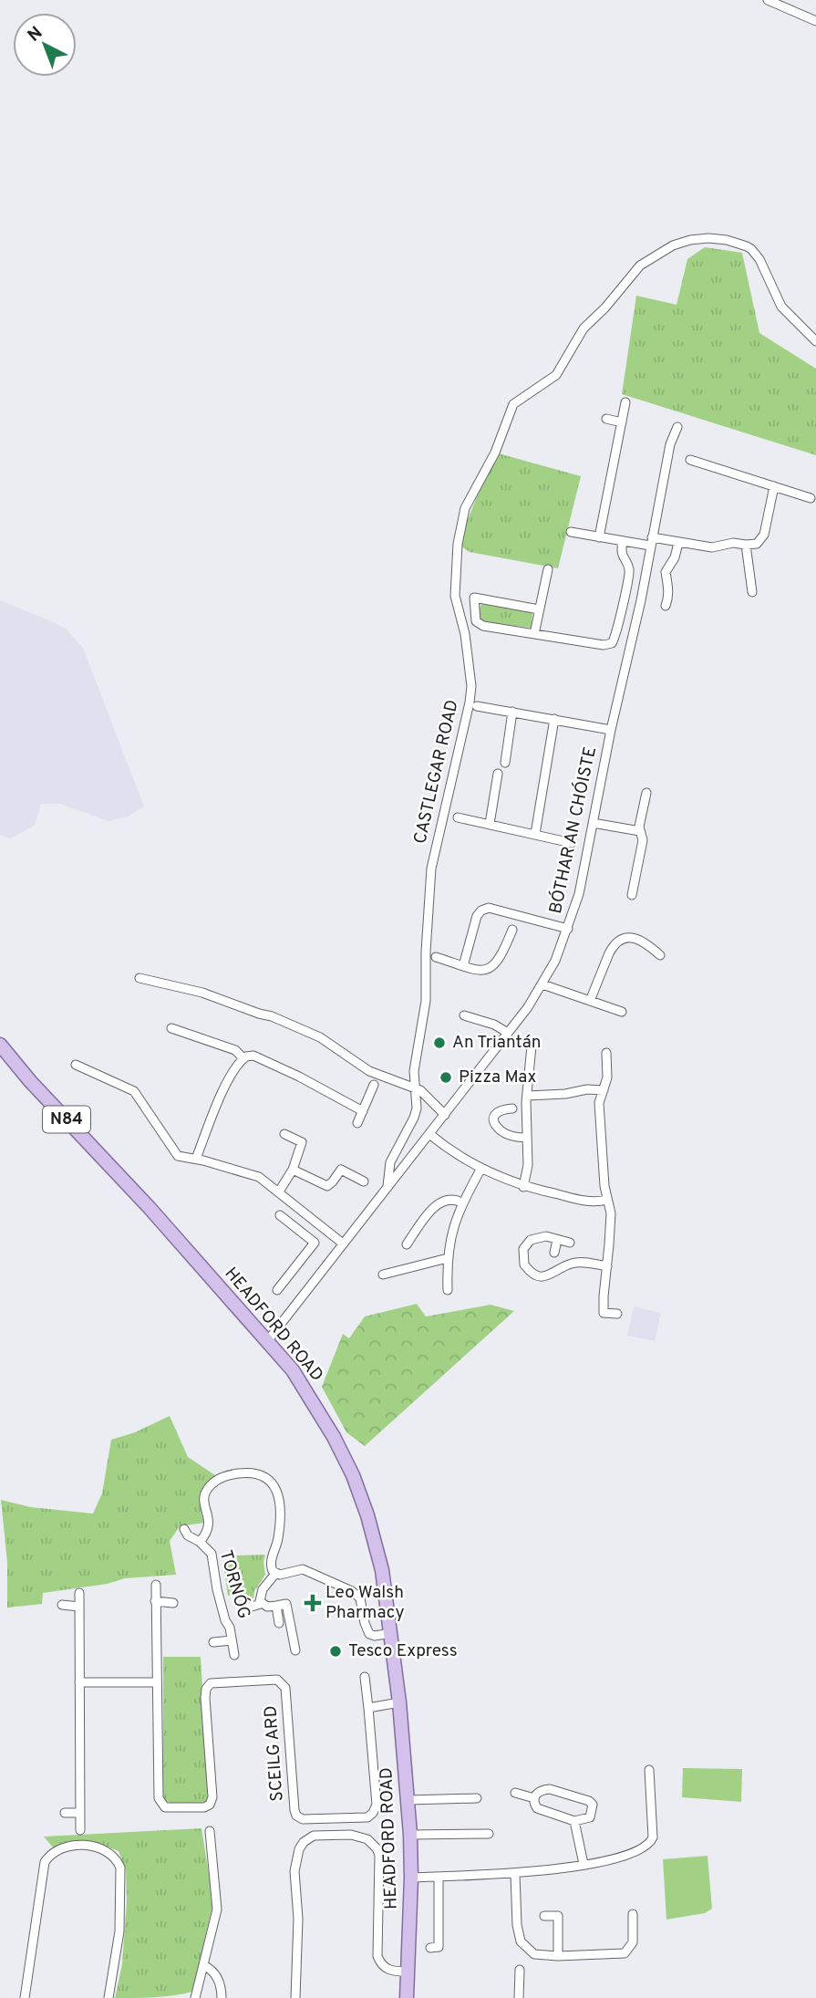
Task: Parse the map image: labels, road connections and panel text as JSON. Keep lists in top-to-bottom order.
{
  "streets": {
    "main road": ["N84", "HEADFORD ROAD"],
    "street": [
      "CASTLEGAR ROAD",
      "BÓTHAR AN CHÓISTE",
      "TORNÓG",
      "SCEILG ARD"
    ]
  },
  "crossings": [
    ["CASTLEGAR ROAD", "BÓTHAR AN CHÓISTE"],
    ["BÓTHAR AN CHÓISTE", "HEADFORD ROAD"]
  ],
  "places": {
    "other": ["An Triantán", "Pizza Max", "Tesco Express"],
    "health": ["Leo Walsh Pharmacy"]
  },
  "north": "top left"
}
